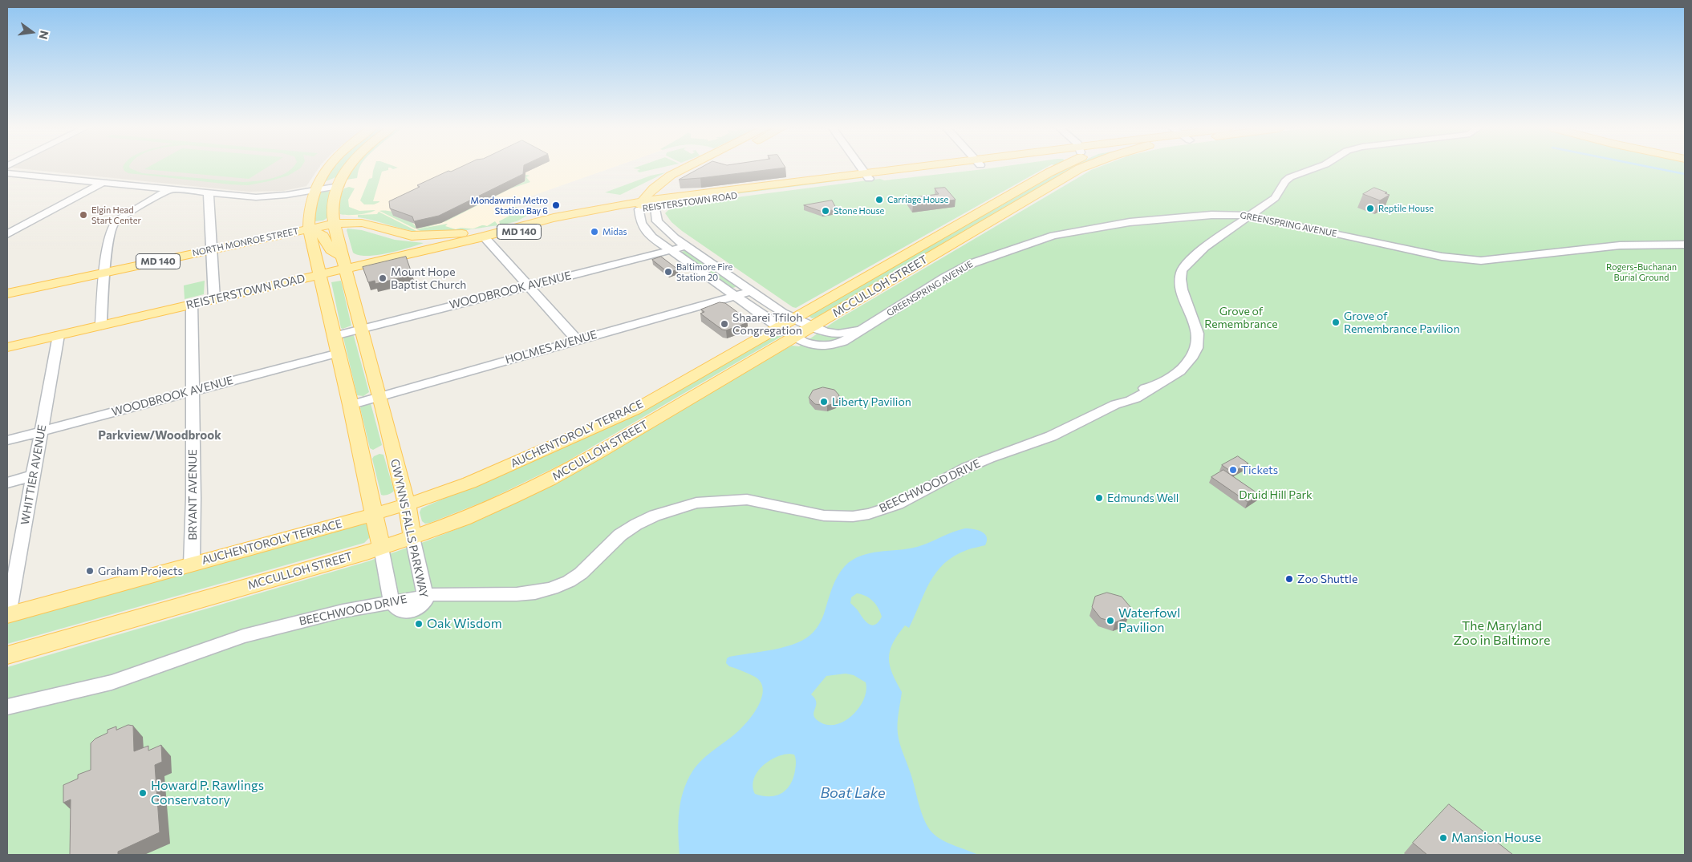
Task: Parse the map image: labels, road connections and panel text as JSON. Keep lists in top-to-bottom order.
{
  "streets": {
    "main road": [
      "REISTERSTOWN ROAD",
      "MD 140",
      "NORTH MONROE STREET",
      "MCCULLOH STREET",
      "AUCHENTOROLY TERRACE",
      "GWYNNS FALLS PARKWAY"
    ],
    "street": [
      "GREENSPRING AVENUE",
      "WOODBROOK AVENUE",
      "HOLMES AVENUE",
      "WHITTIER AVENUE",
      "BEECHWOOD DRIVE",
      "BRYANT AVENUE"
    ]
  },
  "crossings": [
    ["REISTERSTOWN ROAD", "GREENSPRING AVENUE"],
    ["REISTERSTOWN ROAD", "NORTH MONROE STREET"],
    ["REISTERSTOWN ROAD", "WHITTIER AVENUE"],
    ["REISTERSTOWN ROAD", "BRYANT AVENUE"],
    ["REISTERSTOWN ROAD", "GWYNNS FALLS PARKWAY"],
    ["GREENSPRING AVENUE", "MCCULLOH STREET"],
    ["GREENSPRING AVENUE", "WOODBROOK AVENUE"],
    ["GREENSPRING AVENUE", "HOLMES AVENUE"],
    ["GREENSPRING AVENUE", "AUCHENTOROLY TERRACE"],
    ["GREENSPRING AVENUE", "BEECHWOOD DRIVE"],
    ["NORTH MONROE STREET", "GWYNNS FALLS PARKWAY"],
    ["MCCULLOH STREET", "GWYNNS FALLS PARKWAY"],
    ["WOODBROOK AVENUE", "WHITTIER AVENUE"],
    ["WOODBROOK AVENUE", "BRYANT AVENUE"],
    ["WOODBROOK AVENUE", "GWYNNS FALLS PARKWAY"],
    ["HOLMES AVENUE", "GWYNNS FALLS PARKWAY"],
    ["AUCHENTOROLY TERRACE", "WHITTIER AVENUE"],
    ["AUCHENTOROLY TERRACE", "BRYANT AVENUE"],
    ["AUCHENTOROLY TERRACE", "GWYNNS FALLS PARKWAY"],
    ["BEECHWOOD DRIVE", "GWYNNS FALLS PARKWAY"]
  ],
  "districts": ["Parkview/Woodbrook"],
  "water": ["Boat Lake"],
  "parks": [
    "Rogers-Buchanan Burial Ground",
    "Grove of Remembrance",
    "Druid Hill Park",
    "The Maryland Zoo in Baltimore"
  ],
  "places": [
    "Carriage House",
    "Mondawmin Metro Station Bay 6",
    "Reptile House",
    "Stone House",
    "Elgin Head Start Center",
    "Midas",
    "Baltimore Fire Station 20",
    "Mount Hope Baptist Church",
    "Grove of Remembrance Pavilion",
    "Shaarei Tfiloh Congregation",
    "Liberty Pavilion",
    "Tickets",
    "Edmunds Well",
    "Graham Projects",
    "Zoo Shuttle",
    "Waterfowl Pavilion",
    "Oak Wisdom",
    "Howard P. Rawlings Conservatory",
    "Mansion House"
  ],
  "north": "right"
}
